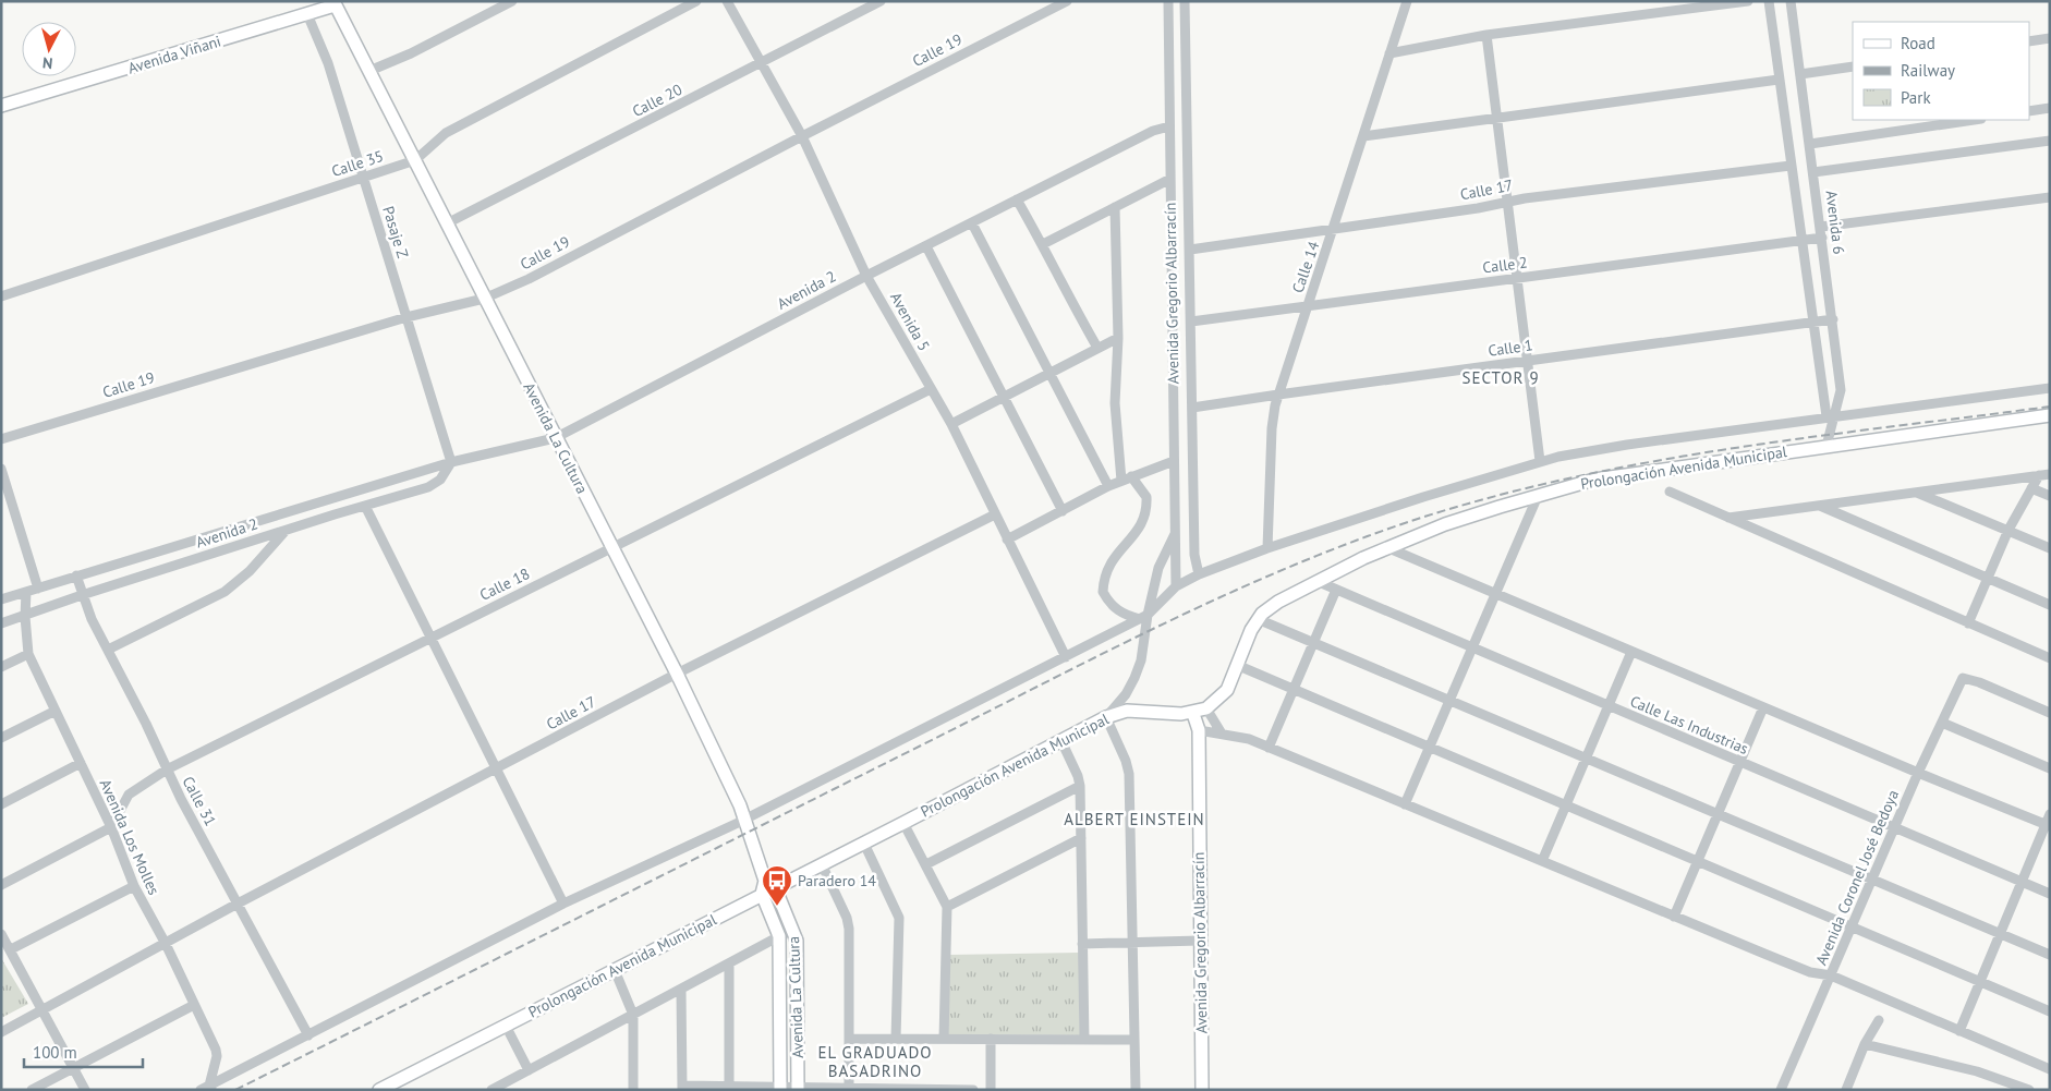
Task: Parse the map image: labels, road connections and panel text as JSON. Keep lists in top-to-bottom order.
{
  "streets": {
    "main road": [
      "Avenida Viñani",
      "Avenida Gregorio Albarracín",
      "Avenida La Cultura",
      "Prolongación Avenida Municipal"
    ],
    "street": [
      "Calle 19",
      "Calle 20",
      "Calle 35",
      "Calle 17",
      "Avenida 6",
      "Pasaje Z",
      "Calle 2",
      "Calle 14",
      "Avenida 2",
      "Avenida 5",
      "Calle 1",
      "Calle 18",
      "Calle Las Industrias",
      "Calle 31",
      "Avenida Los Molles",
      "Avenida Coronel José Bedoya"
    ]
  },
  "crossings": [
    ["Calle 19", "Pasaje Z"],
    ["Calle 19", "Avenida 5"],
    ["Calle 19", "Avenida La Cultura"],
    ["Avenida Viñani", "Pasaje Z"],
    ["Avenida Viñani", "Avenida La Cultura"],
    ["Calle 20", "Avenida 5"],
    ["Calle 20", "Avenida La Cultura"],
    ["Calle 35", "Pasaje Z"],
    ["Calle 35", "Avenida La Cultura"],
    ["Calle 17", "Avenida 6"],
    ["Calle 17", "Calle 14"],
    ["Calle 17", "Avenida Gregorio Albarracín"],
    ["Calle 17", "Avenida 5"],
    ["Calle 17", "Avenida La Cultura"],
    ["Calle 17", "Calle 31"],
    ["Calle 17", "Avenida Los Molles"],
    ["Avenida 6", "Calle 2"],
    ["Avenida 6", "Calle 1"],
    ["Avenida 6", "Prolongación Avenida Municipal"],
    ["Pasaje Z", "Avenida 2"],
    ["Calle 2", "Calle 14"],
    ["Calle 2", "Avenida Gregorio Albarracín"],
    ["Calle 14", "Calle 1"],
    ["Calle 14", "Prolongación Avenida Municipal"],
    ["Avenida 2", "Avenida Gregorio Albarracín"],
    ["Avenida 2", "Avenida 5"],
    ["Avenida 2", "Avenida La Cultura"],
    ["Avenida 2", "Calle 31"],
    ["Avenida 2", "Avenida Los Molles"],
    ["Avenida Gregorio Albarracín", "Calle 1"],
    ["Avenida Gregorio Albarracín", "Prolongación Avenida Municipal"],
    ["Avenida 5", "Prolongación Avenida Municipal"],
    ["Avenida 5", "Calle 18"],
    ["Avenida La Cultura", "Prolongación Avenida Municipal"],
    ["Avenida La Cultura", "Calle 18"],
    ["Prolongación Avenida Municipal", "Calle Las Industrias"],
    ["Calle 18", "Calle 31"],
    ["Calle 18", "Avenida Los Molles"],
    ["Calle Las Industrias", "Avenida Coronel José Bedoya"]
  ],
  "districts": ["SECTOR 9", "ALBERT EINSTEIN", "EL GRADUADO BASADRINO"],
  "places": {
    "bus stop": ["Paradero 14"]
  },
  "legend": ["Road", "Railway", "Park"],
  "scale_bar": "100 m",
  "north": "bottom"
}
